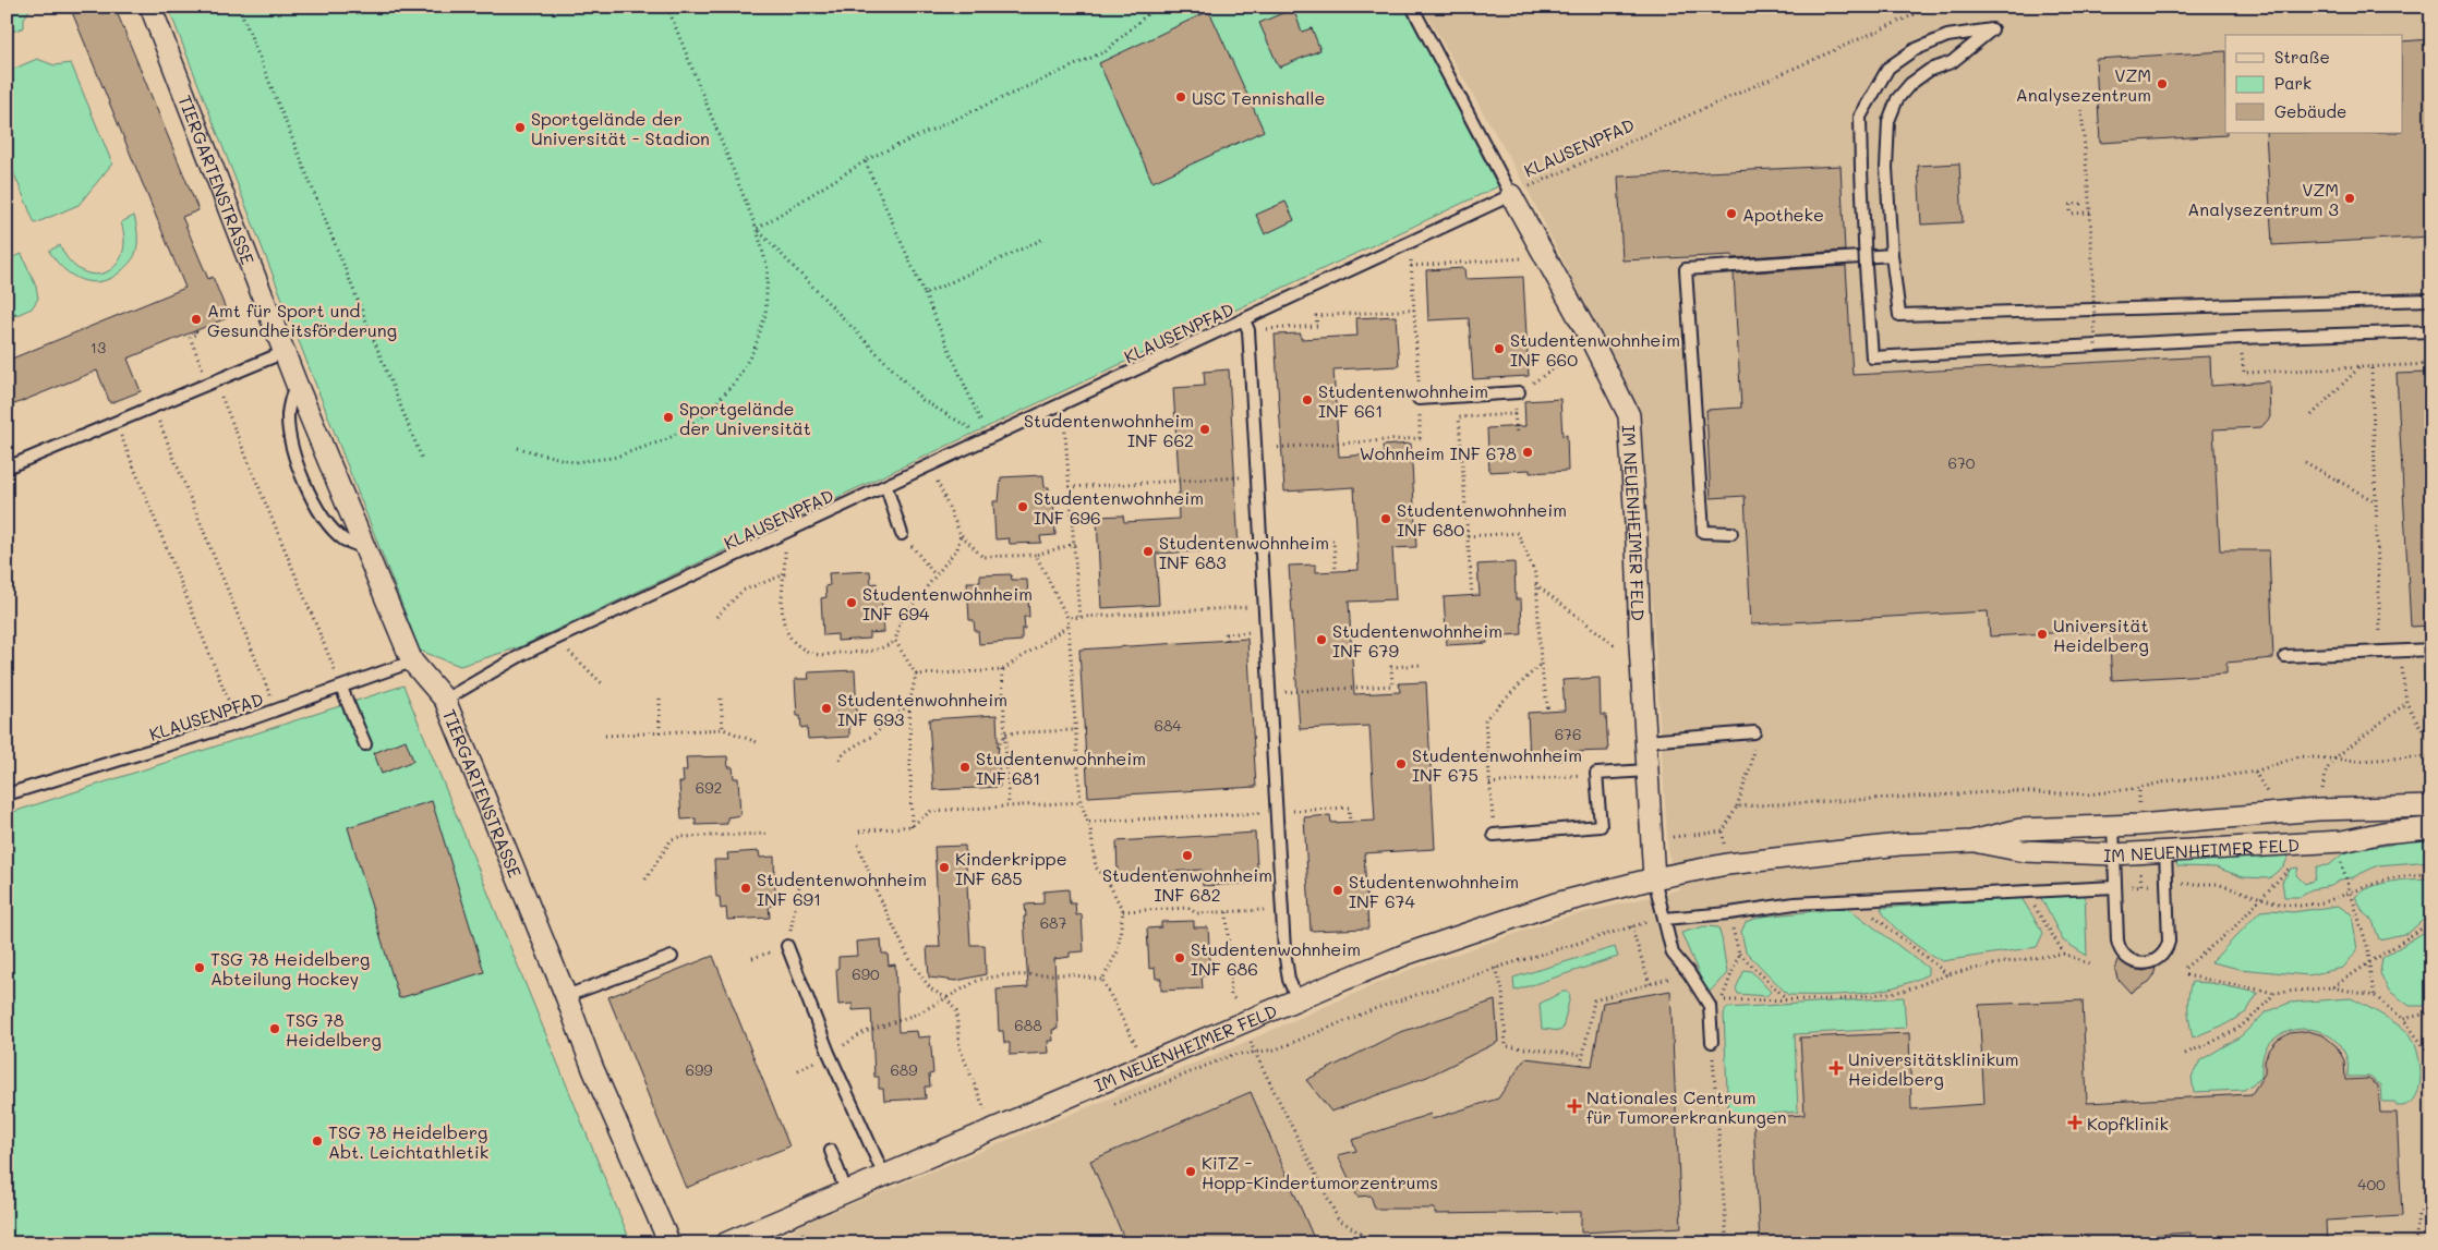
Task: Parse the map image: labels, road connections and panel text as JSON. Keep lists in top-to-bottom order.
{
  "streets": {
    "street": ["TIERGARTENSTRASSE", "IM NEUENHEIMER FELD"],
    "lane": ["KLAUSENPFAD"]
  },
  "crossings": [
    ["KLAUSENPFAD", "TIERGARTENSTRASSE"],
    ["KLAUSENPFAD", "IM NEUENHEIMER FELD"]
  ],
  "places": {
    "other": [
      "VZM Analysezentrum",
      "USC Tennishalle",
      "Sportgelände der Universität - Stadion",
      "VZM Analysezentrum 3",
      "Apotheke",
      "Amt für Sport und Gesundheitsförderung",
      "Studentenwohnheim INF 660",
      "Studentenwohnheim INF 661",
      "Sportgelände der Universität",
      "Studentenwohnheim INF 662",
      "Wohnheim INF 678",
      "Studentenwohnheim INF 696",
      "Studentenwohnheim INF 680",
      "Studentenwohnheim INF 683",
      "Studentenwohnheim INF 694",
      "Universität Heidelberg",
      "Studentenwohnheim INF 679",
      "Studentenwohnheim INF 693",
      "Studentenwohnheim INF 675",
      "Studentenwohnheim INF 681",
      "Studentenwohnheim INF 682",
      "Kinderkrippe INF 685",
      "Studentenwohnheim INF 691",
      "Studentenwohnheim INF 674",
      "Studentenwohnheim INF 686",
      "TSG 78 Heidelberg Abteilung Hockey",
      "TSG 78 Heidelberg",
      "TSG 78 Heidelberg Abt. Leichtathletik",
      "KiTZ - Hopp-Kindertumorzentrums"
    ],
    "health": ["Universitätsklinikum Heidelberg", "Nationales Centrum für Tumorerkrankungen", "Kopfklinik"]
  },
  "house_numbers": [
    "13",
    "670",
    "684",
    "676",
    "692",
    "687",
    "690",
    "688",
    "699",
    "689",
    "400"
  ],
  "legend": ["Straße", "Park", "Gebäude"]
}
